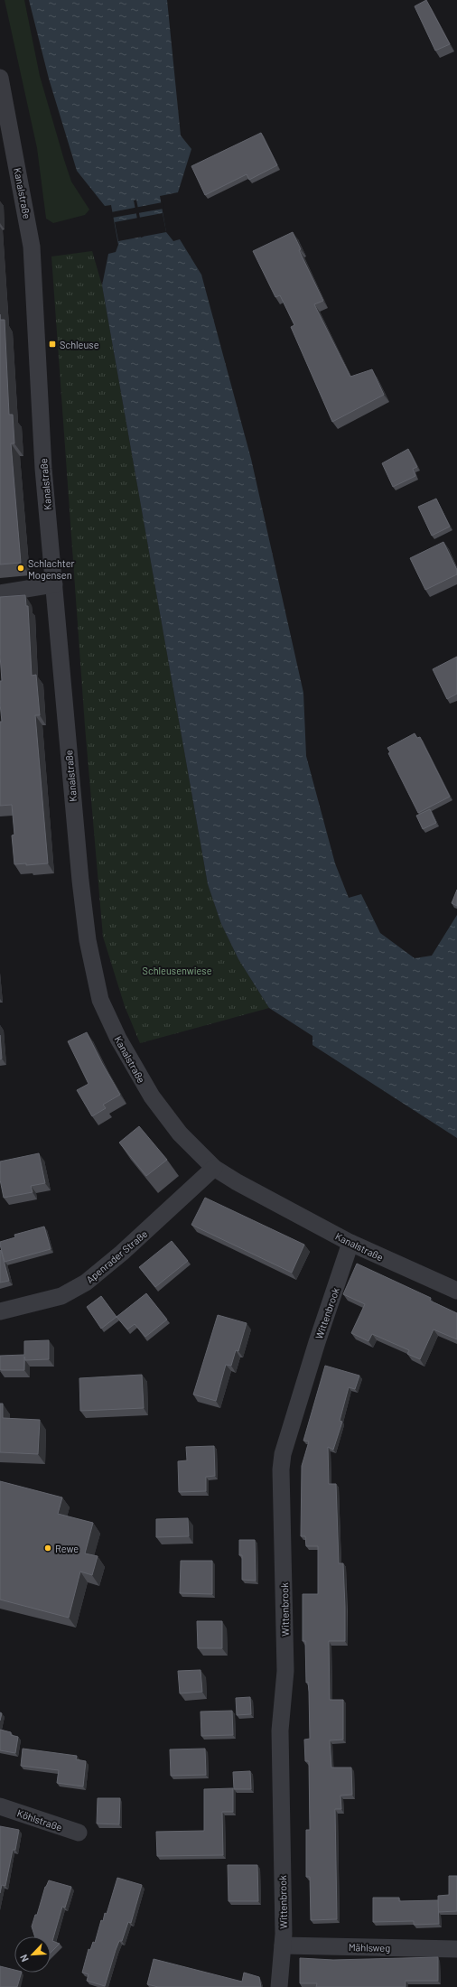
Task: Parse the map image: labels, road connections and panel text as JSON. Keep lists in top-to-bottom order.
{
  "streets": {
    "street": [
      "Kanalstraße",
      "Apenrader Straße",
      "Wittenbrook",
      "Köhlstraße",
      "Mählsweg"
    ]
  },
  "crossings": [
    ["Kanalstraße", "Apenrader Straße"],
    ["Kanalstraße", "Wittenbrook"],
    ["Wittenbrook", "Mählsweg"]
  ],
  "parks": ["Schleusenwiese"],
  "places": {
    "transit": ["Schleuse"],
    "other": ["Schlachter Mogensen", "Rewe"]
  },
  "north": "bottom left"
}
